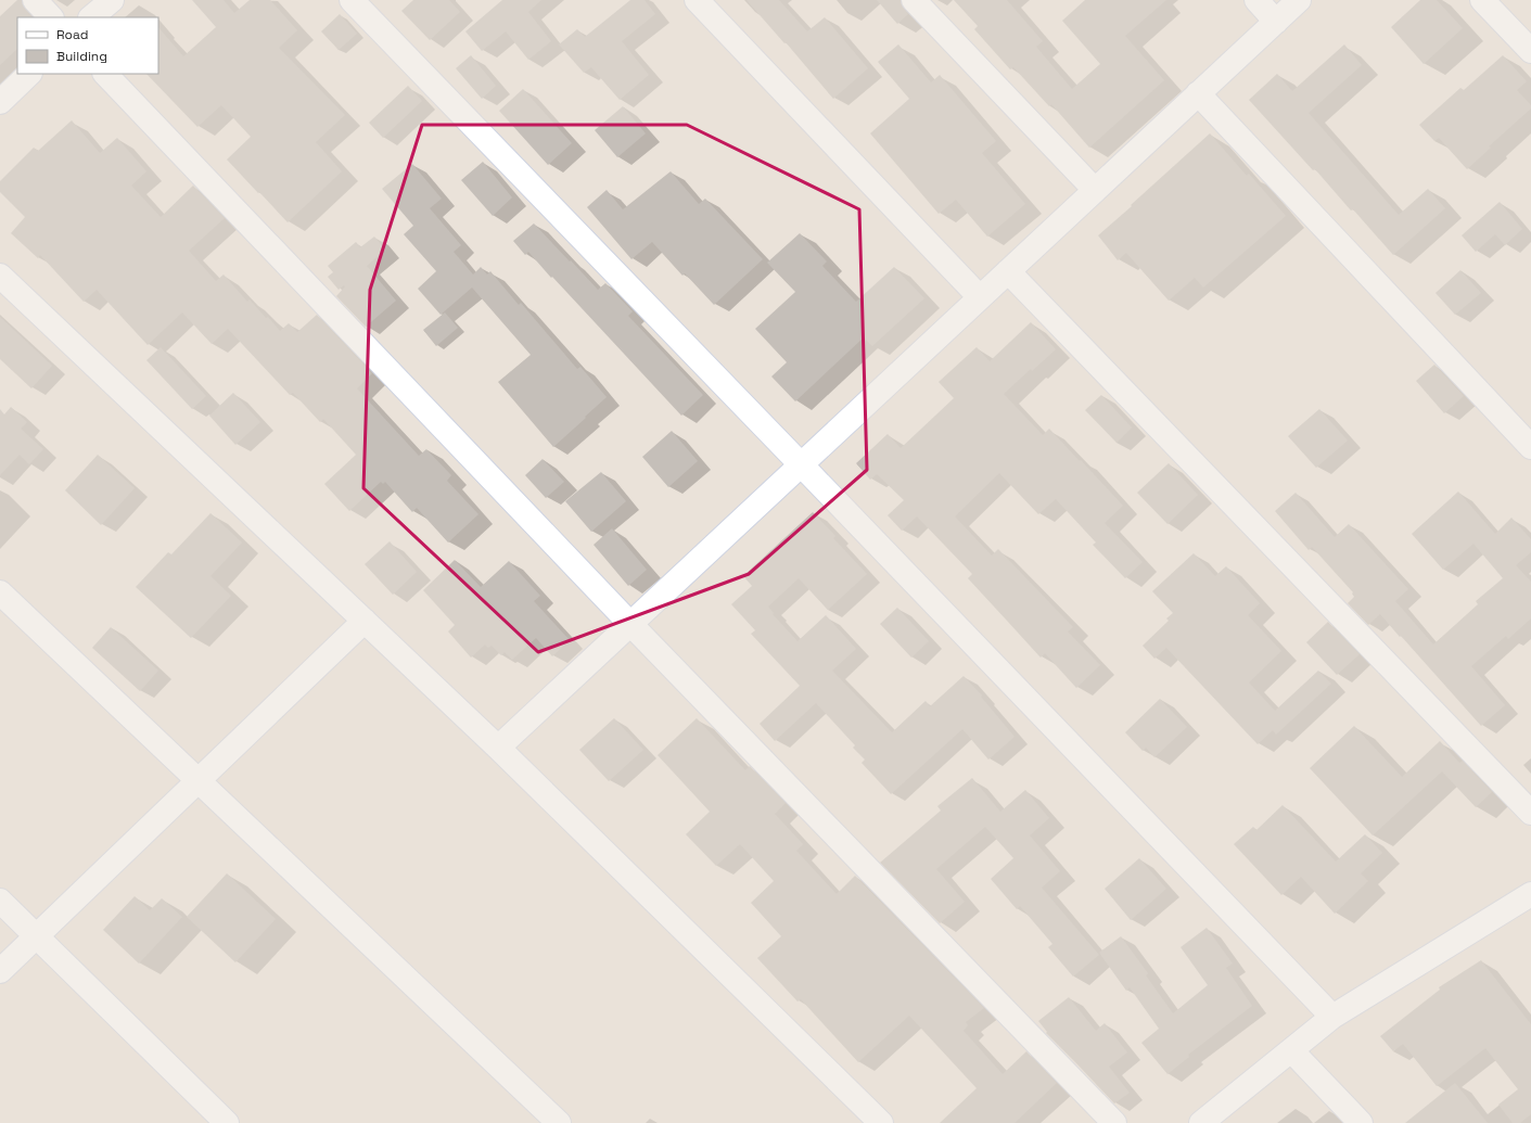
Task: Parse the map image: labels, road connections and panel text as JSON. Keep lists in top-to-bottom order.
{
  "legend": ["Road", "Building"]
}
